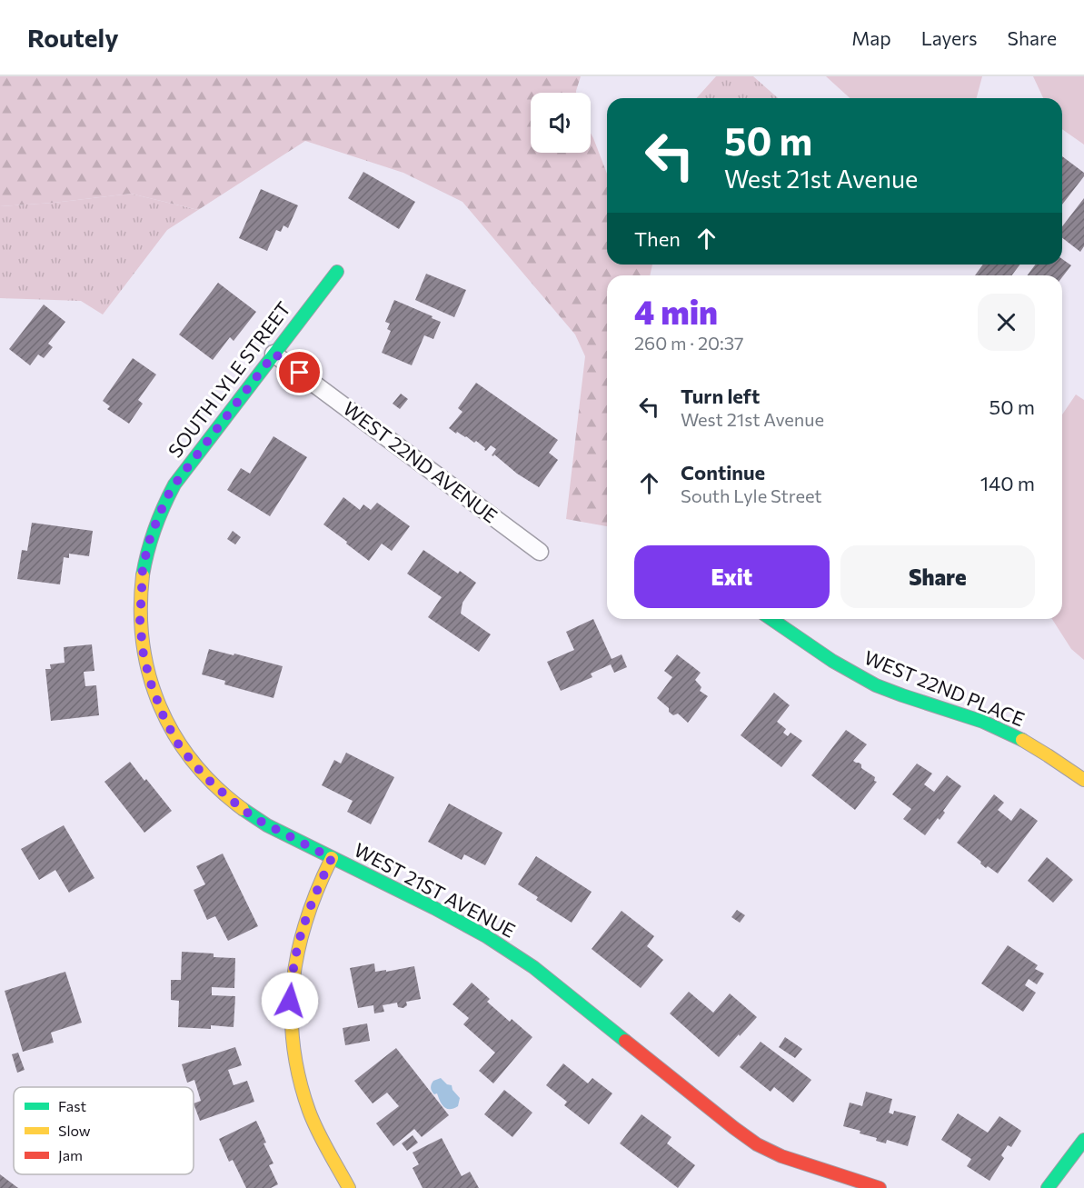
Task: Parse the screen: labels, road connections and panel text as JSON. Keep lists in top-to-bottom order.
{
  "streets": {
    "street": [
      "SOUTH LYLE STREET",
      "WEST 22ND AVENUE",
      "WEST 22ND PLACE",
      "WEST 21ST AVENUE"
    ]
  },
  "crossings": [
    ["SOUTH LYLE STREET", "WEST 22ND AVENUE"],
    ["SOUTH LYLE STREET", "WEST 21ST AVENUE"]
  ],
  "legend": ["Fast", "Slow", "Jam"],
  "page": {
    "header": "Routely",
    "nav": ["Map", "Layers", "Share"],
    "turn": ["50 m", "West 21st Avenue"],
    "then": "Then",
    "heading": ["4 min", "260 m · 20:37"],
    "list": [
      {
        "name": "Turn left",
        "note": "West 21st Avenue",
        "value": "50 m"
      },
      {
        "name": "Continue",
        "note": "South Lyle Street",
        "value": "140 m"
      }
    ],
    "buttons": ["Exit", "Share"]
  }
}
